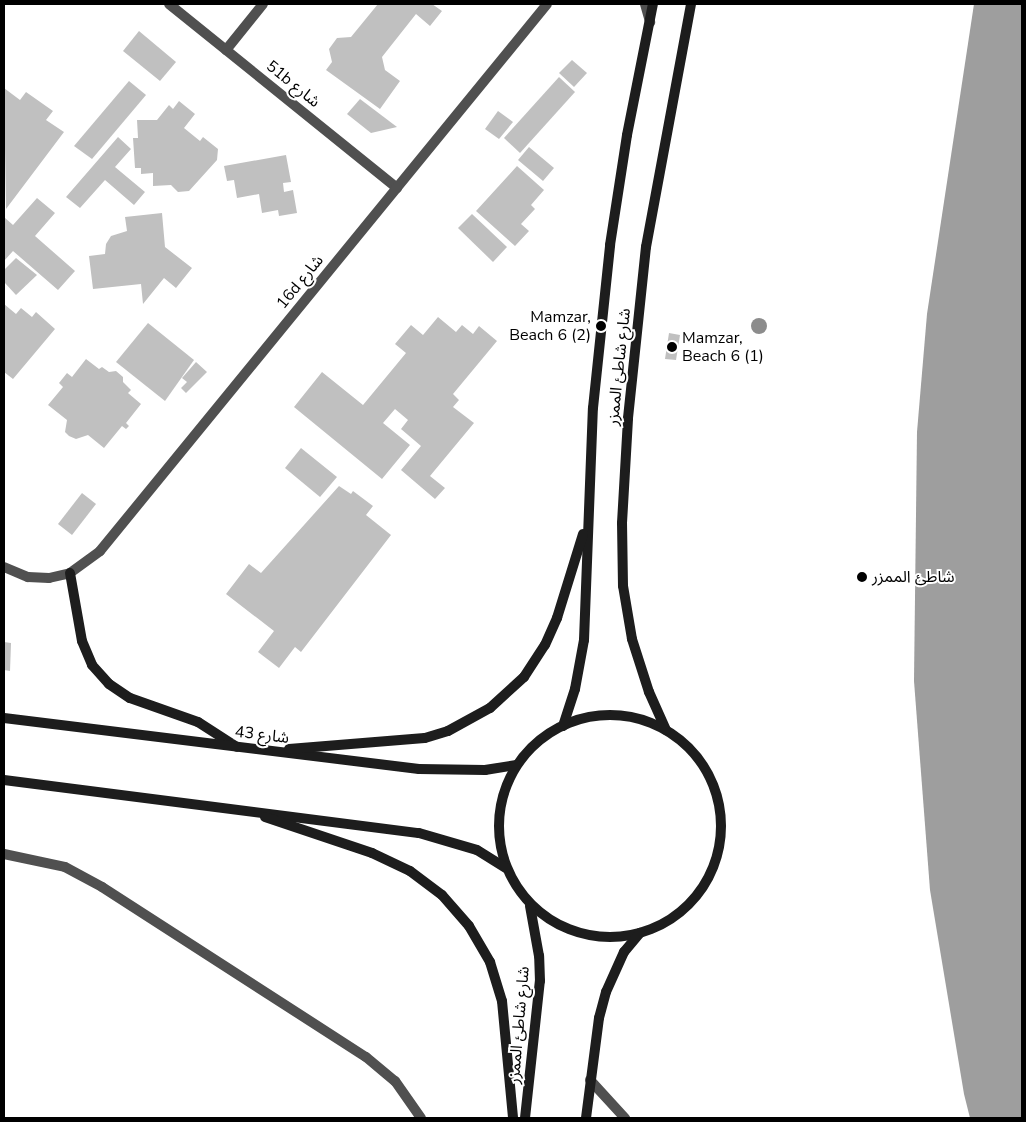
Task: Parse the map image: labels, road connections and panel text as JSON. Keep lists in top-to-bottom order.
{
  "streets": {
    "main road": ["شارع شاطئ الممزر", "شارع 43"],
    "street": ["51b شارع", "16d شارع"]
  },
  "crossings": [
    ["51b شارع", "16d شارع"]
  ],
  "places": ["Mamzar, Beach 6 (2)", "Mamzar, Beach 6 (1)", "شاطئ الممزر"]
}
